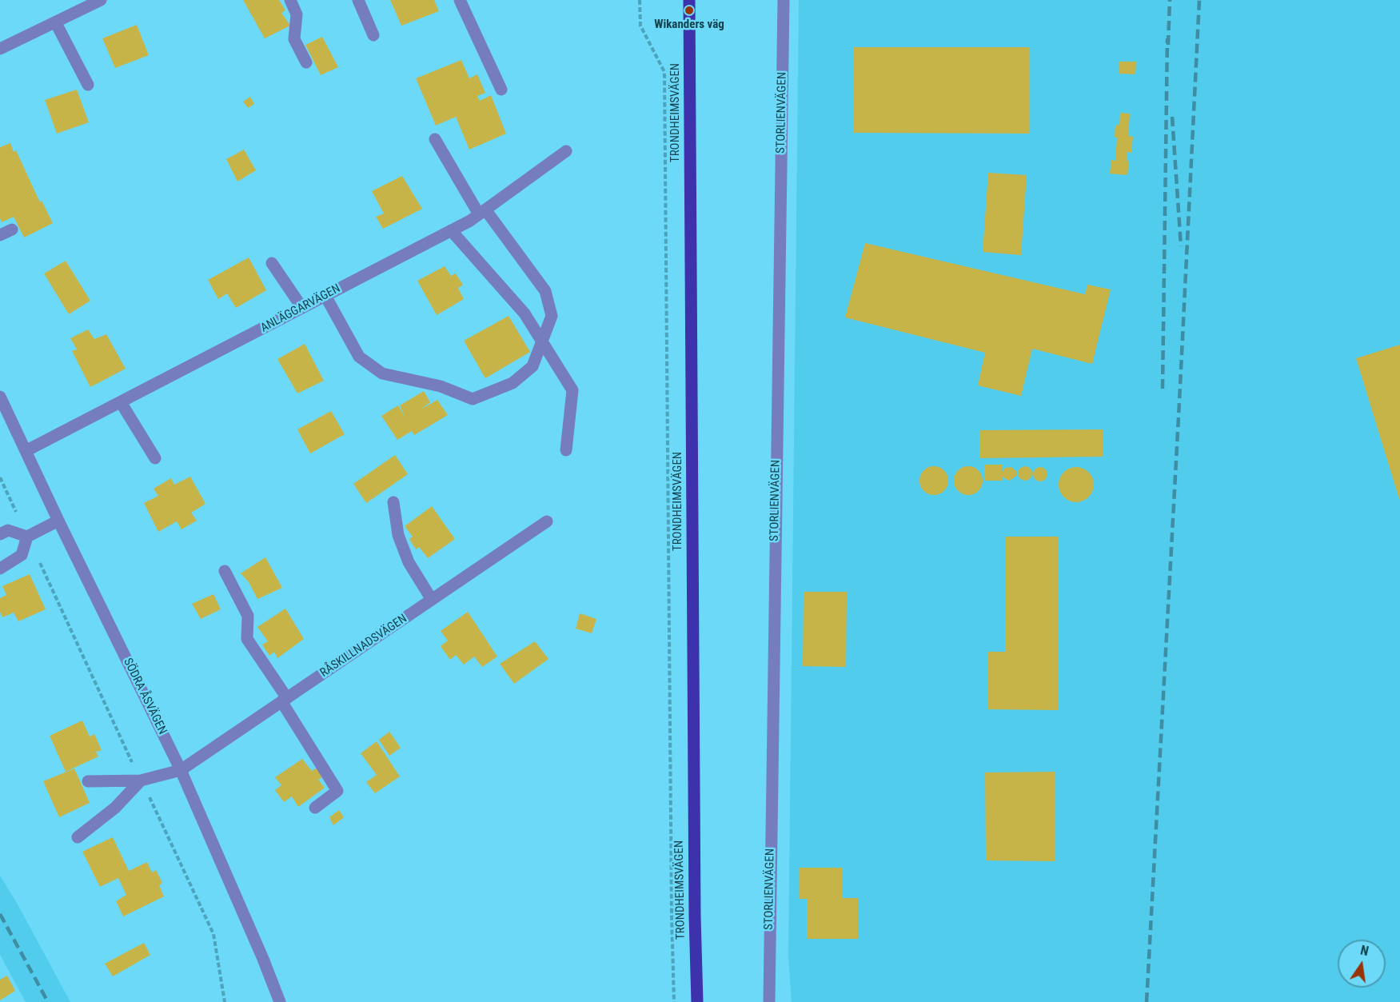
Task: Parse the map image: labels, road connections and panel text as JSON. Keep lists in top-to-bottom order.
{
  "streets": {
    "main road": ["TRONDHEIMSVÄGEN"],
    "street": [
      "STORLIENVÄGEN",
      "ANLÄGGARVÄGEN",
      "RÅSKILLNADSVÄGEN",
      "SÖDRA ÅSVÄGEN"
    ]
  },
  "crossings": [
    ["ANLÄGGARVÄGEN", "SÖDRA ÅSVÄGEN"],
    ["RÅSKILLNADSVÄGEN", "SÖDRA ÅSVÄGEN"]
  ],
  "places": ["Wikanders väg"],
  "north": "top"
}
